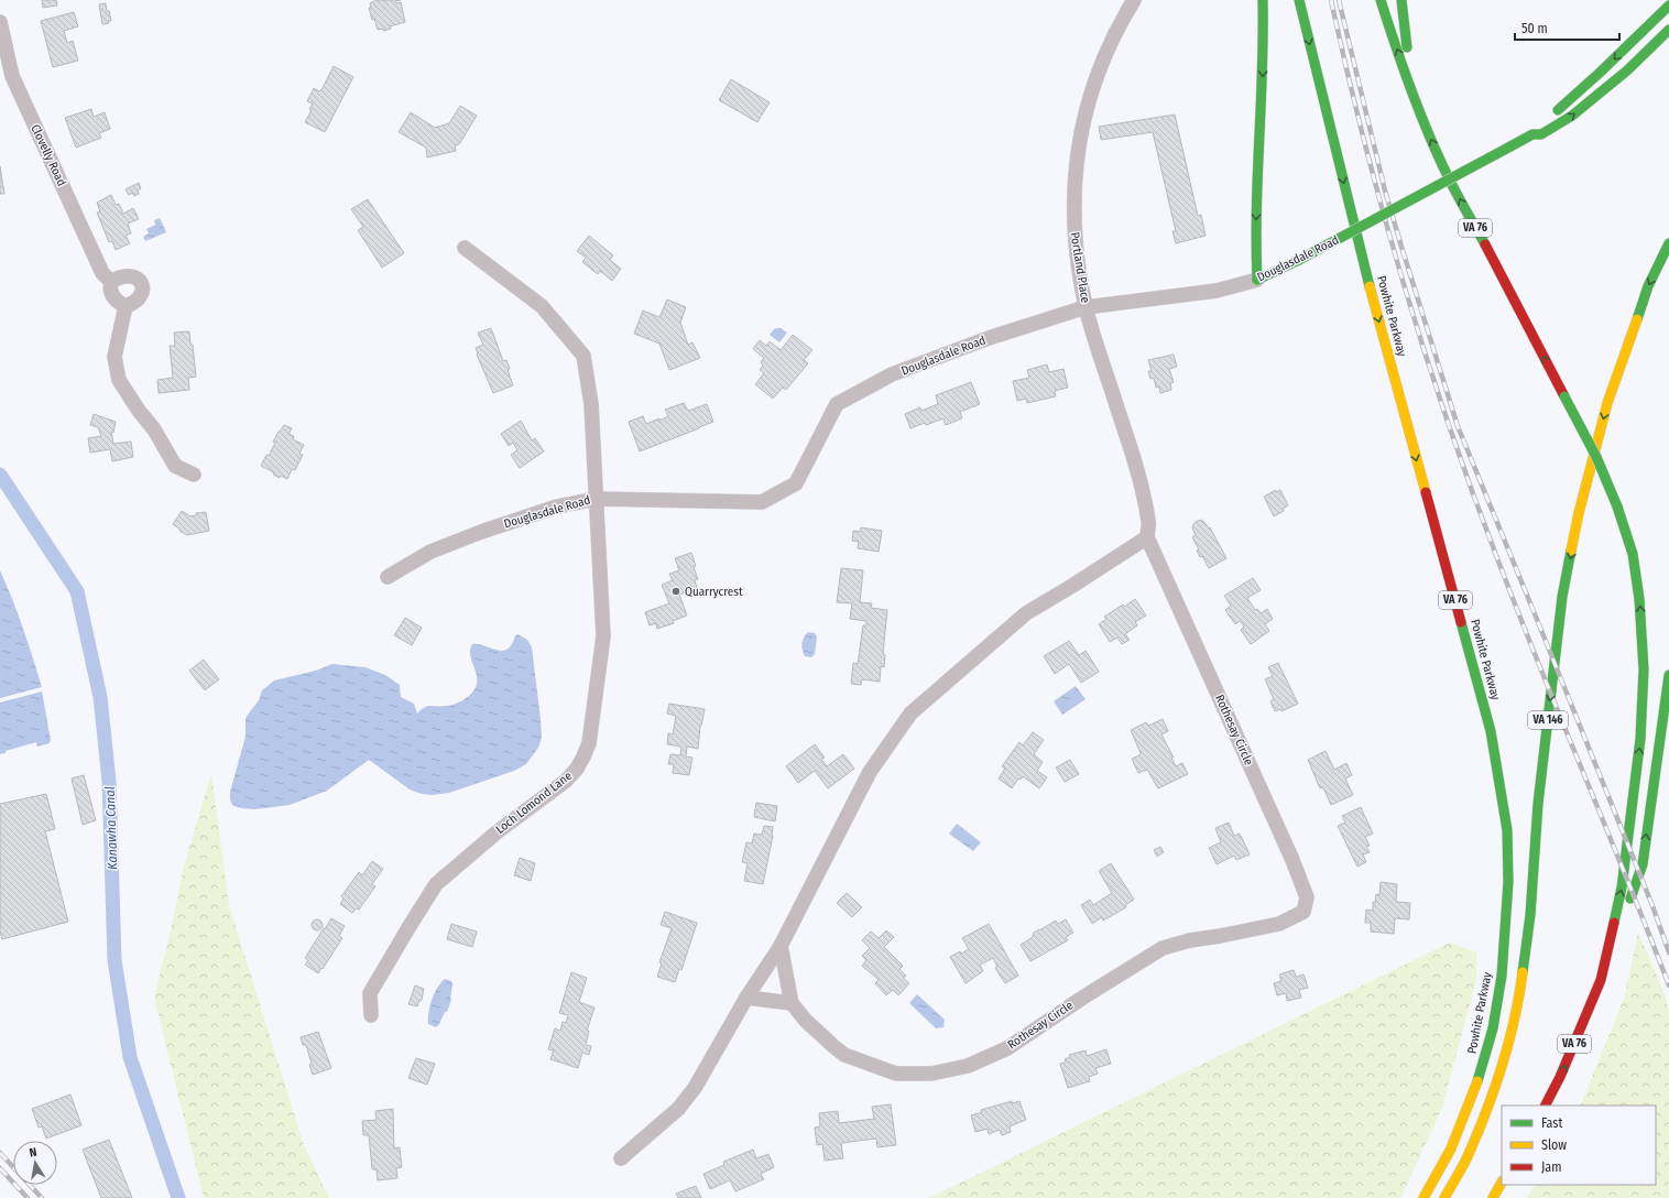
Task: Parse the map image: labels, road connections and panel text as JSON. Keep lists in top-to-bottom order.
{
  "streets": {
    "main road": [
      "VA 76",
      "Douglasdale Road",
      "Powhite Parkway",
      "VA 146"
    ],
    "street": [
      "Clovelly Road",
      "Portland Place",
      "Rothesay Circle",
      "Loch Lomond Lane"
    ]
  },
  "crossings": [
    ["Douglasdale Road", "Portland Place"],
    ["Douglasdale Road", "Loch Lomond Lane"],
    ["Portland Place", "Rothesay Circle"]
  ],
  "water": ["Kanawha Canal"],
  "places": ["Quarrycrest"],
  "legend": ["Fast", "Slow", "Jam"],
  "scale_bar": "50 m",
  "north": "top"
}
